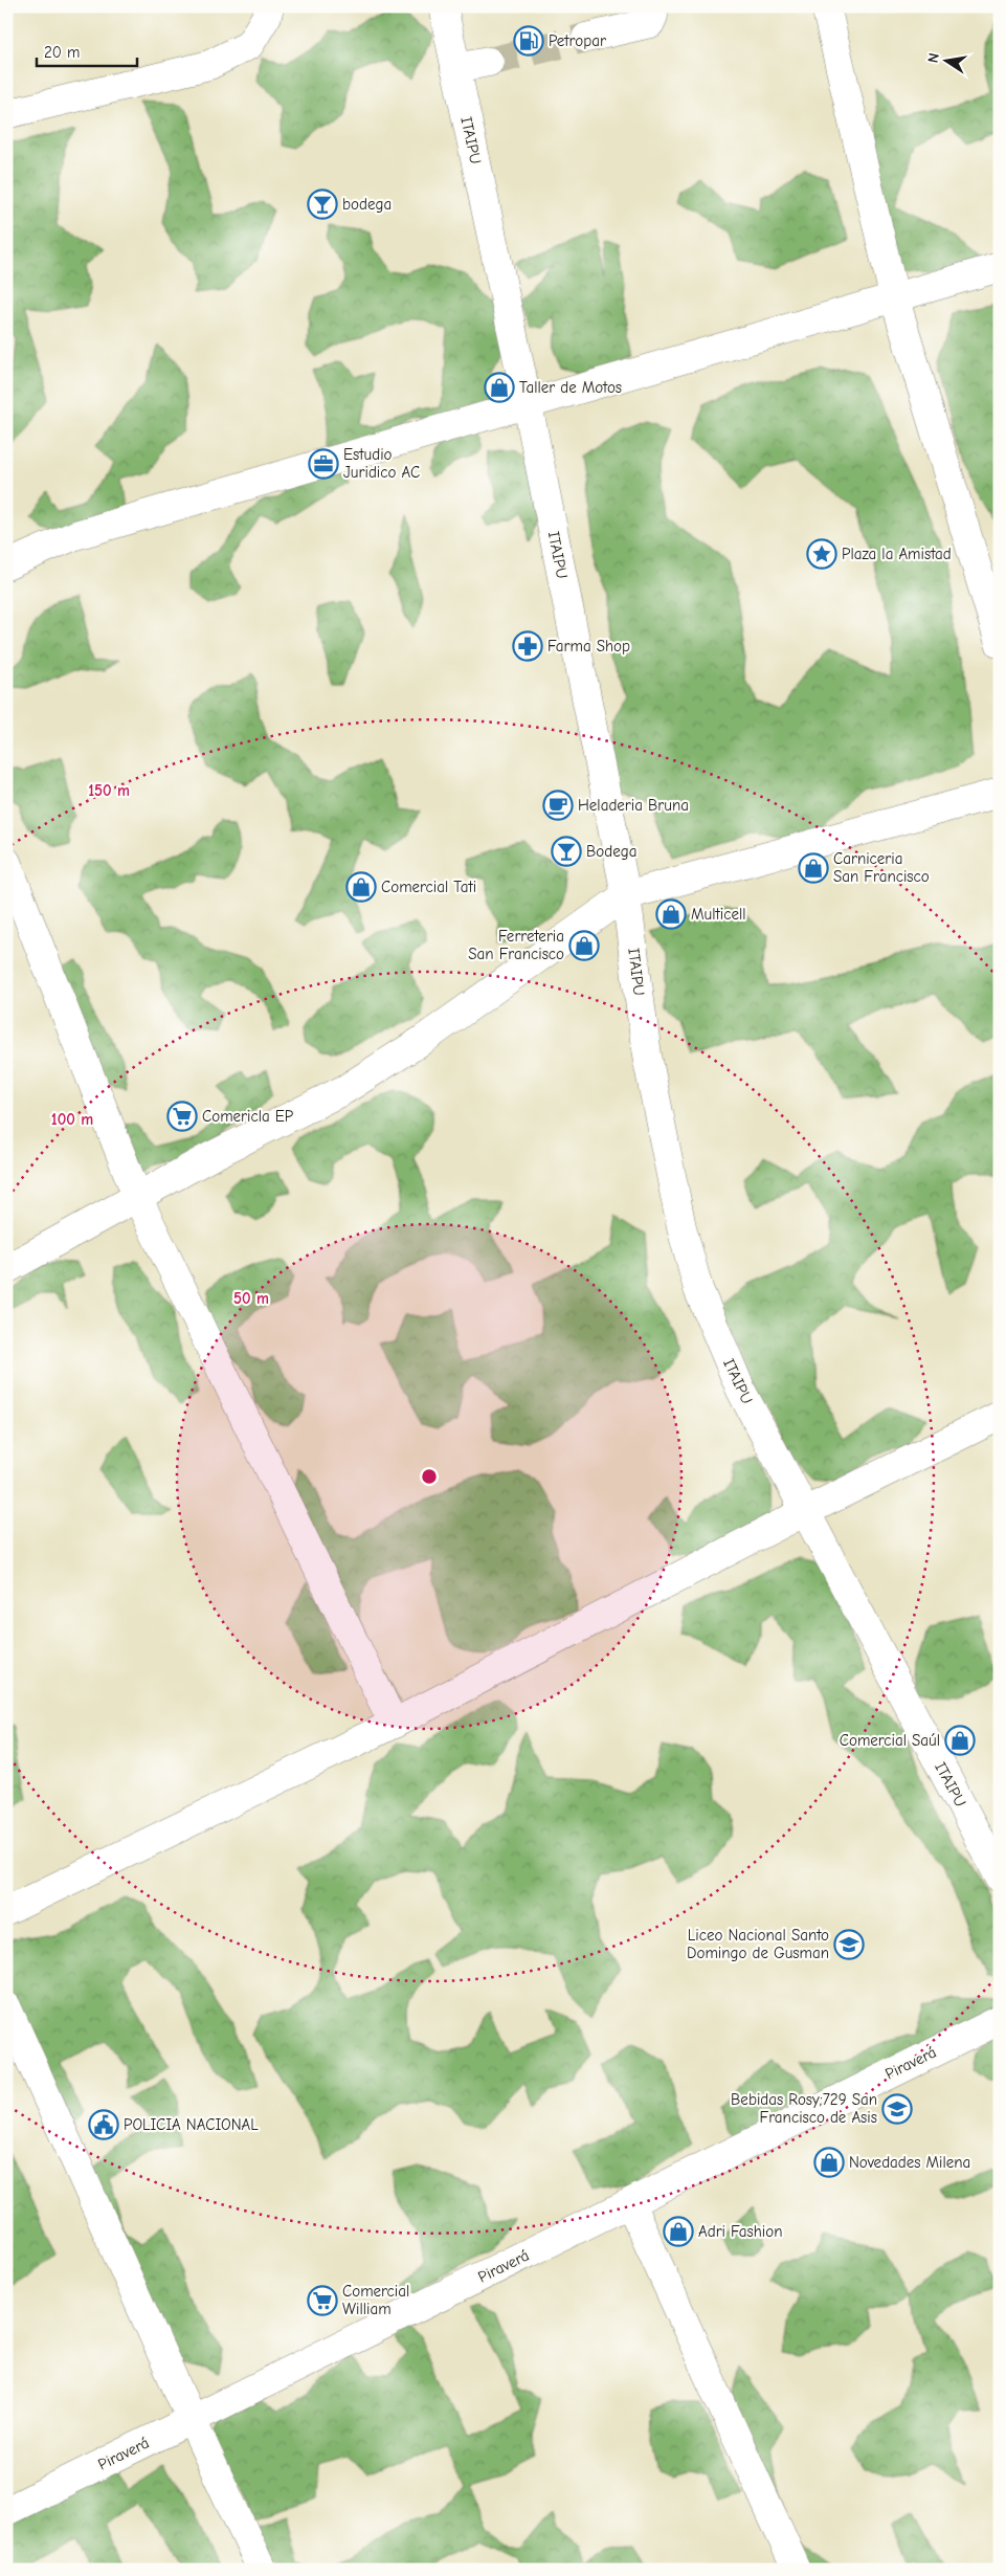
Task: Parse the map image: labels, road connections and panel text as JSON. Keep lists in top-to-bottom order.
{
  "streets": {
    "street": ["ITAIPU", "Piraverá"]
  },
  "places": {
    "fuel station": ["Petropar"],
    "bar": ["bodega", "Bodega"],
    "shop": [
      "Taller de Motos",
      "Carniceria San Francisco",
      "Comercial Tati",
      "Multicell",
      "Ferreteria San Francisco",
      "Comercial Saúl",
      "Novedades Milena",
      "Adri Fashion"
    ],
    "office": ["Estudio Juridico AC"],
    "place": ["Plaza la Amistad"],
    "pharmacy": ["Farma Shop"],
    "cafe": ["Heladeria Bruna"],
    "supermarket": ["Comericla EP", "Comercial William"],
    "school or university": ["Liceo Nacional Santo Domingo de Gusman", "Bebidas Rosy;729 San Francisco de Asis"],
    "public building": ["POLICIA NACIONAL"]
  },
  "scale_bar": "20 m",
  "north": "left",
  "rings": ["150 m", "100 m", "50 m"]
}
